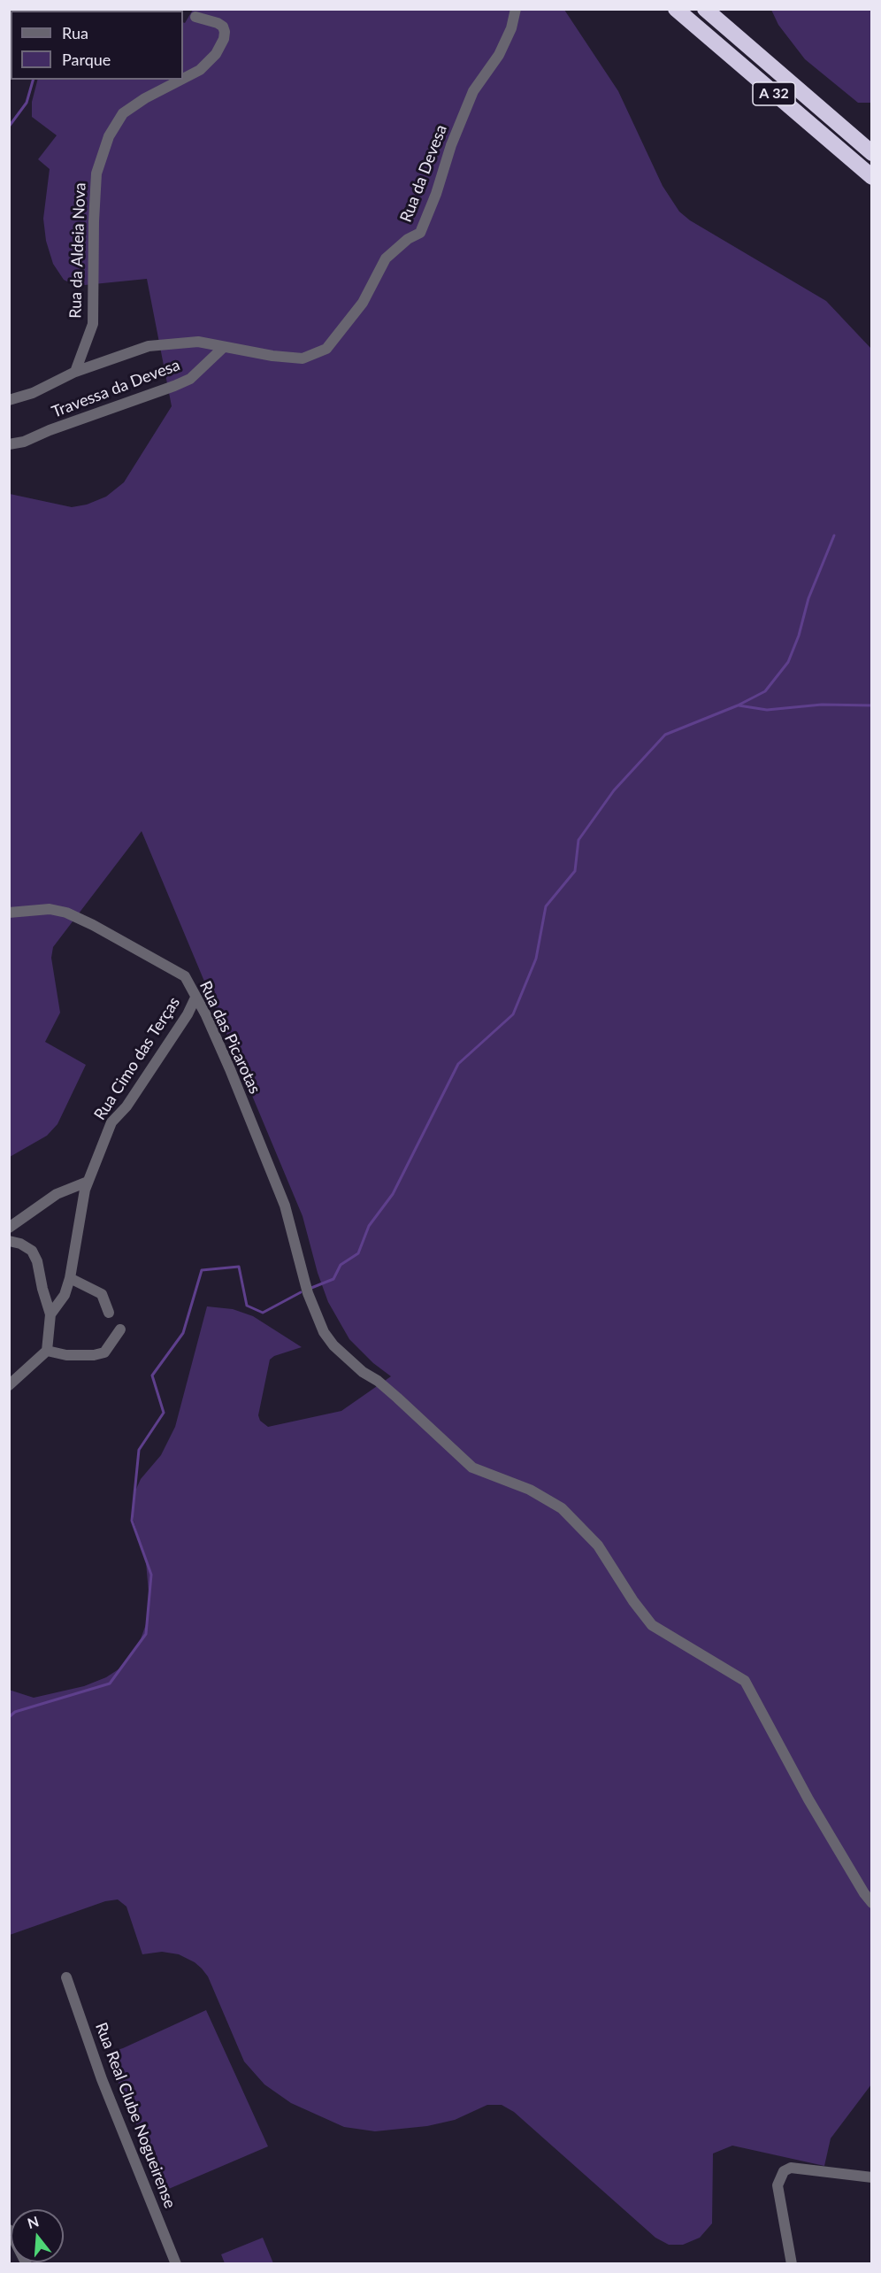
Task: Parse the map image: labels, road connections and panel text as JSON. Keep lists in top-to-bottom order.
{
  "streets": {
    "highway": ["A 32"],
    "street": [
      "Rua da Devesa",
      "Rua da Aldeia Nova",
      "Travessa da Devesa",
      "Rua das Picarotas",
      "Rua Cimo das Terças",
      "Rua Real Clube Nogueirense"
    ]
  },
  "crossings": [
    ["Rua da Devesa", "Rua da Aldeia Nova"],
    ["Rua da Devesa", "Travessa da Devesa"],
    ["Rua das Picarotas", "Rua Cimo das Terças"]
  ],
  "legend": ["Rua", "Parque"],
  "north": "top"
}
